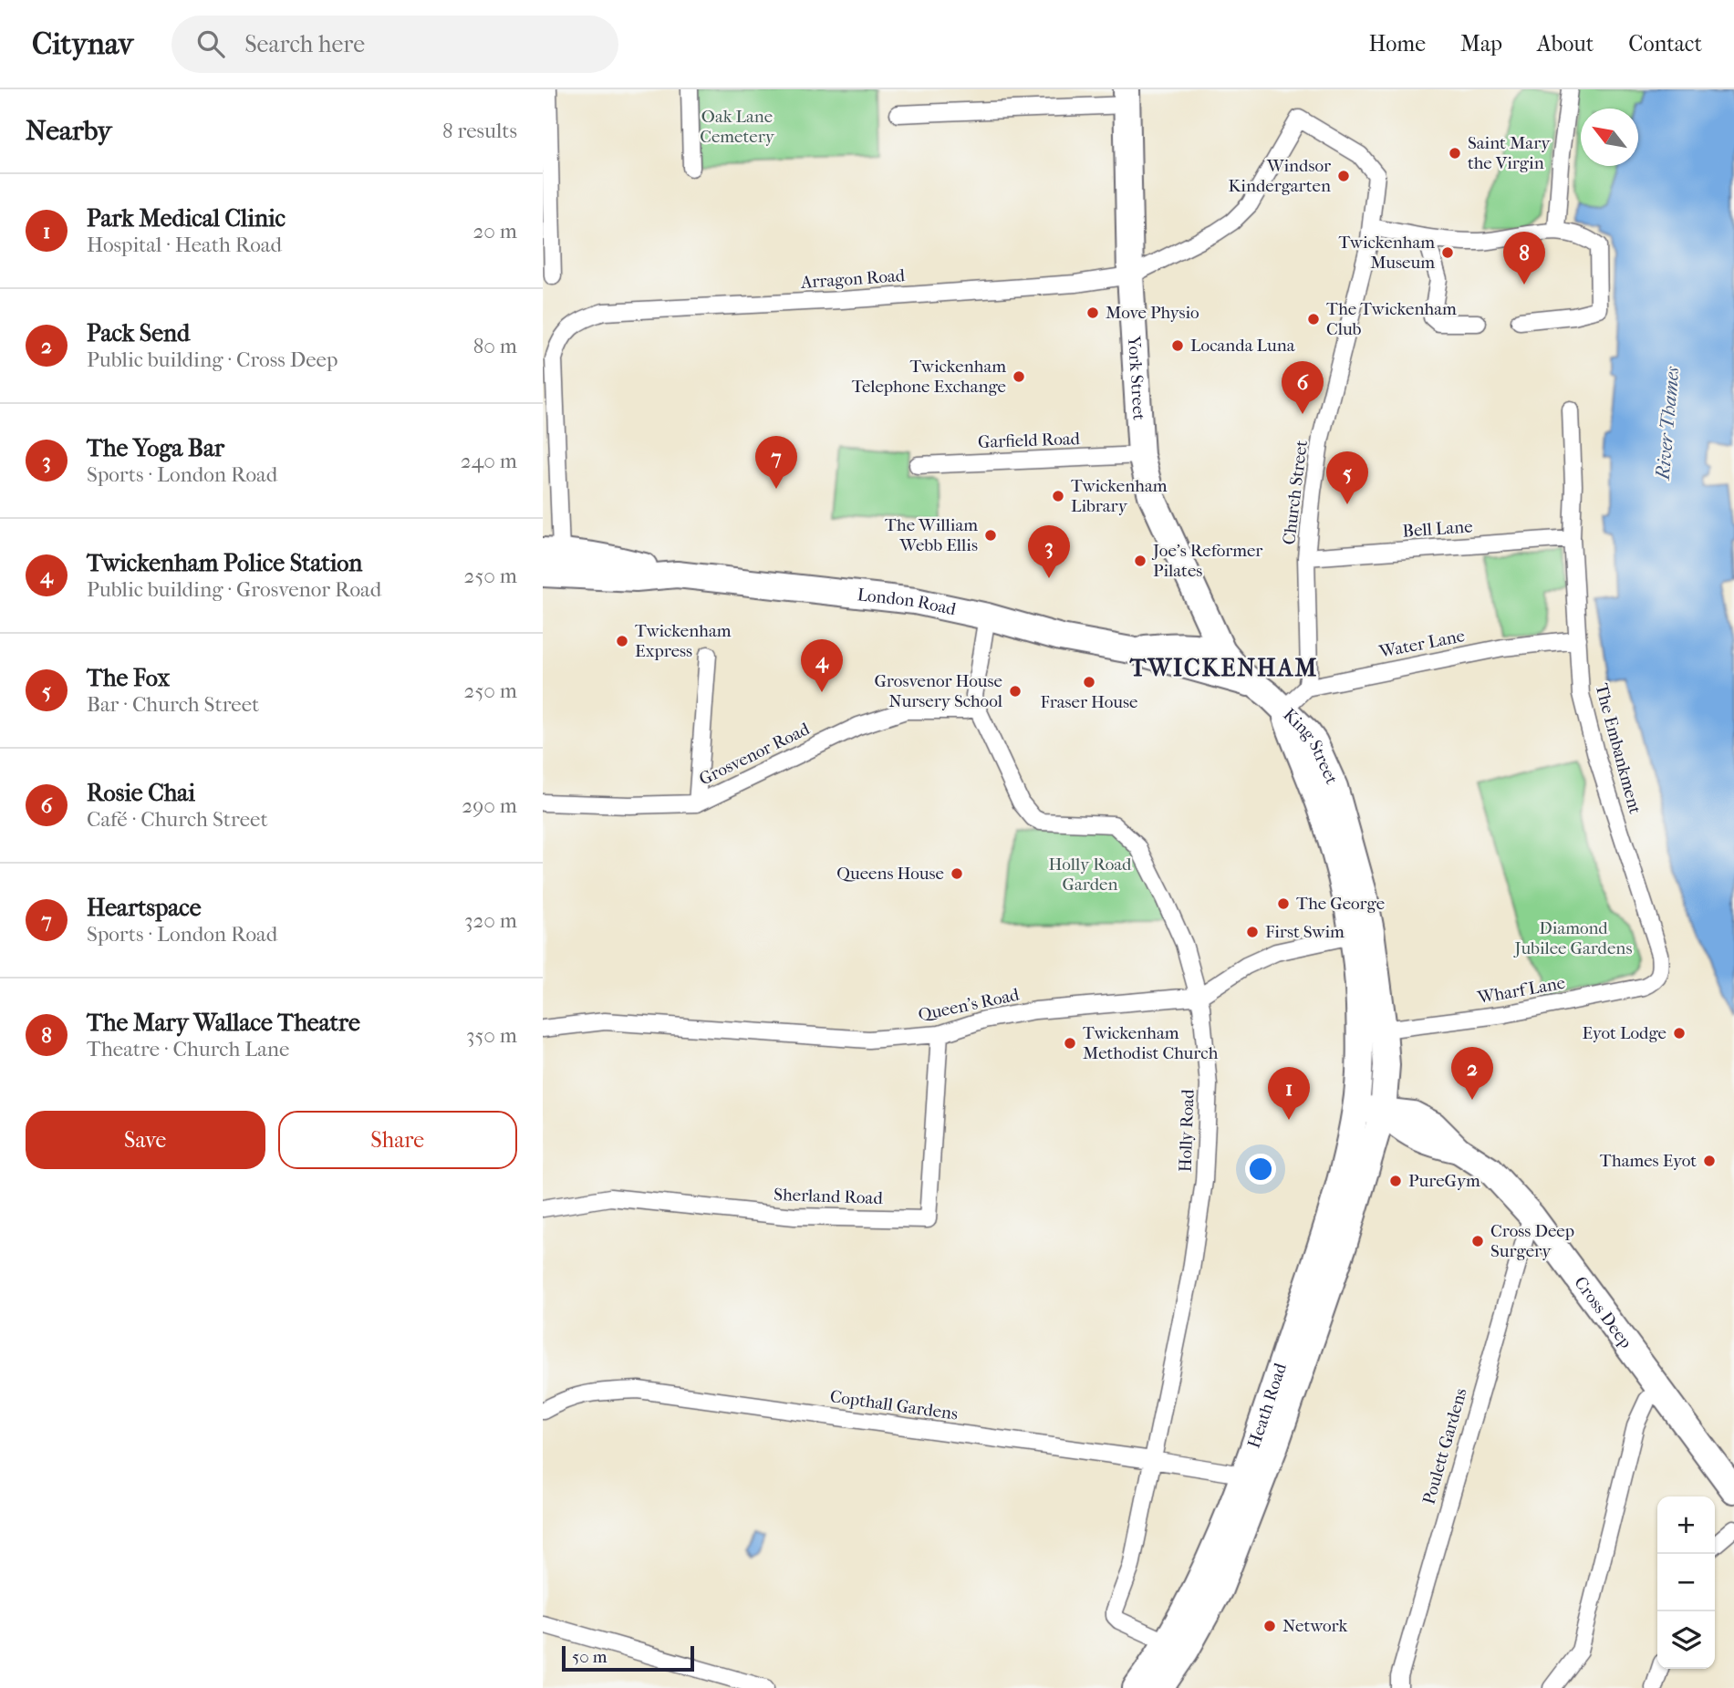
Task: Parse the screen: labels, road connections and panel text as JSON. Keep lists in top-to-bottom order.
{
  "streets": {
    "main road": [
      "York Street",
      "London Road",
      "King Street",
      "Cross Deep",
      "Heath Road"
    ],
    "street": [
      "Arragon Road",
      "Garfield Road",
      "Church Street",
      "Bell Lane",
      "Water Lane",
      "The Embankment",
      "Grosvenor Road",
      "Wharf Lane",
      "Queen's Road",
      "Holly Road",
      "Sherland Road",
      "Copthall Gardens",
      "Poulett Gardens"
    ]
  },
  "crossings": [
    ["Arragon Road", "York Street"],
    ["Arragon Road", "Church Street"],
    ["Arragon Road", "London Road"],
    ["York Street", "Garfield Road"],
    ["York Street", "London Road"],
    ["Church Street", "Bell Lane"],
    ["Church Street", "Water Lane"],
    ["Bell Lane", "The Embankment"],
    ["London Road", "King Street"],
    ["London Road", "Holly Road"],
    ["Water Lane", "The Embankment"],
    ["The Embankment", "Wharf Lane"],
    ["King Street", "Wharf Lane"],
    ["King Street", "Queen's Road"],
    ["King Street", "Cross Deep"],
    ["King Street", "Heath Road"],
    ["Grosvenor Road", "Holly Road"],
    ["Queen's Road", "Holly Road"],
    ["Queen's Road", "Sherland Road"],
    ["Holly Road", "Copthall Gardens"],
    ["Holly Road", "Heath Road"],
    ["Cross Deep", "Heath Road"],
    ["Cross Deep", "Poulett Gardens"],
    ["Copthall Gardens", "Heath Road"]
  ],
  "districts": ["TWICKENHAM"],
  "water": ["River Thames"],
  "parks": ["Oak Lane Cemetery", "Holly Road Garden", "Diamond Jubilee Gardens"],
  "places": [
    "Saint Mary the Virgin",
    "Windsor Kindergarten",
    "Twickenham Museum",
    "Move Physio",
    "The Twickenham Club",
    "Locanda Luna",
    "Twickenham Telephone Exchange",
    "Twickenham Library",
    "The William Webb Ellis",
    "Joe's Reformer Pilates",
    "Twickenham Express",
    "Fraser House",
    "Grosvenor House Nursery School",
    "Queens House",
    "The George",
    "First Swim",
    "Eyot Lodge",
    "Twickenham Methodist Church",
    "Thames Eyot",
    "PureGym",
    "Cross Deep Surgery",
    "Network"
  ],
  "scale_bar": "50 m",
  "north": "top left",
  "page": {
    "header": "Citynav",
    "search": "Search here",
    "nav": [
      "Home",
      "Map",
      "About",
      "Contact"
    ],
    "heading": ["Nearby", "8 results"],
    "list": [
      {
        "mark": "1",
        "name": "Park Medical Clinic",
        "note": "Hospital · Heath Road",
        "value": "20 m"
      },
      {
        "mark": "2",
        "name": "Pack Send",
        "note": "Public building · Cross Deep",
        "value": "80 m"
      },
      {
        "mark": "3",
        "name": "The Yoga Bar",
        "note": "Sports · London Road",
        "value": "240 m"
      },
      {
        "mark": "4",
        "name": "Twickenham Police Station",
        "note": "Public building · Grosvenor Road",
        "value": "250 m"
      },
      {
        "mark": "5",
        "name": "The Fox",
        "note": "Bar · Church Street",
        "value": "250 m"
      },
      {
        "mark": "6",
        "name": "Rosie Chai",
        "note": "Café · Church Street",
        "value": "290 m"
      },
      {
        "mark": "7",
        "name": "Heartspace",
        "note": "Sports · London Road",
        "value": "320 m"
      },
      {
        "mark": "8",
        "name": "The Mary Wallace Theatre",
        "note": "Theatre · Church Lane",
        "value": "350 m"
      }
    ],
    "pins": [
      "8",
      "6",
      "7",
      "5",
      "3",
      "4",
      "2",
      "1"
    ],
    "buttons": ["Save", "Share"],
    "map_buttons": ["+", "−"],
    "scale": "50 m"
  }
}
